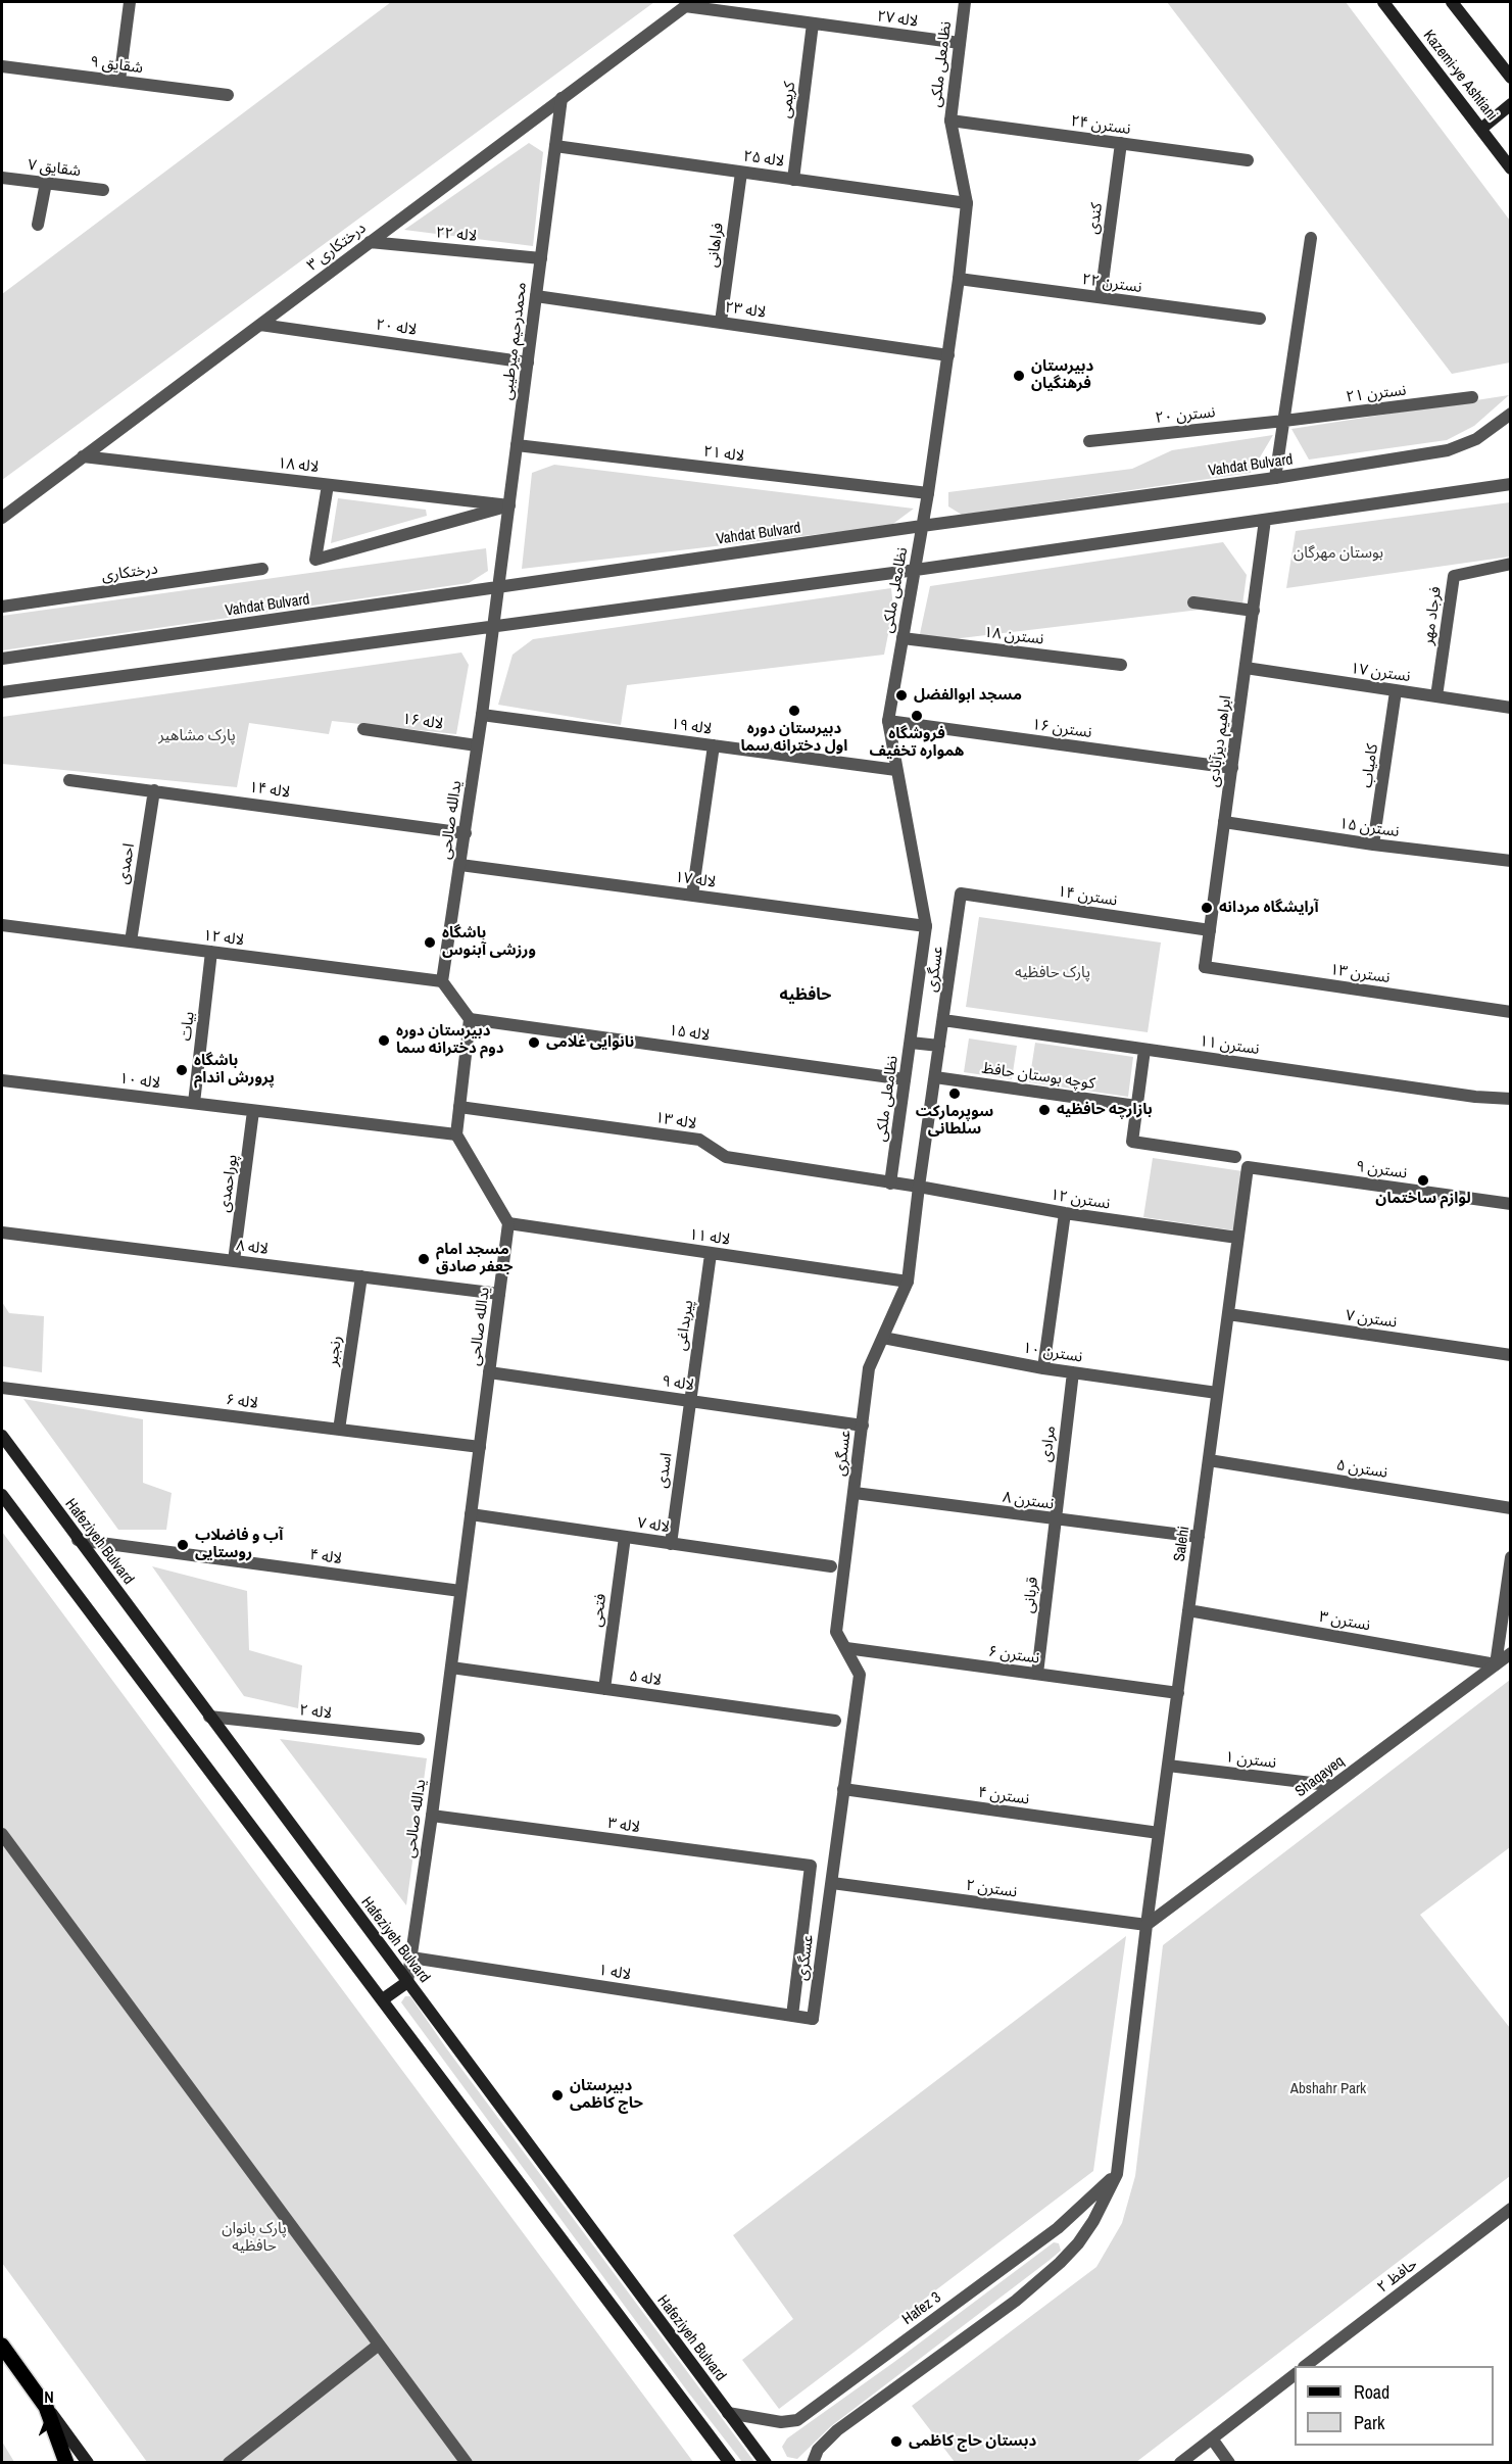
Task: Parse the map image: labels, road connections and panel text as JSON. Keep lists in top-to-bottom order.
{
  "streets": {
    "main road": ["Kazemi-ye Ashtiani", "Hafeziyeh Bulvard"],
    "street": [
      "لاله ۲۷",
      "نظامعلی ملکی",
      "شقایق ۹",
      "کریمی",
      "نسترن ۲۴",
      "لاله ۲۵",
      "شقایق ۷",
      "کندی",
      "لاله ۲۲",
      "فراهانی",
      "درختکاری ۳",
      "نسترن ۲۲",
      "لاله ۲۳",
      "لاله ۲۰",
      "محمدرحیم میرطیبی",
      "نسترن ۲۱",
      "نسترن ۲۰",
      "لاله ۲۱",
      "لاله ۱۸",
      "Vahdat Bulvard",
      "درختکاری",
      "فرجاد مهر",
      "نسترن ۱۸",
      "نسترن ۱۷",
      "لاله ۱۶",
      "لاله ۱۹",
      "نسترن ۱۶",
      "ابراهیم دیزآبادی",
      "کامیاب",
      "لاله ۱۴",
      "یدالله صالحی",
      "نسترن ۱۵",
      "احمدی",
      "لاله ۱۷",
      "نسترن ۱۴",
      "لاله ۱۲",
      "عسگری",
      "نسترن ۱۳",
      "بیات",
      "لاله ۱۵",
      "نسترن ۱۱",
      "کوچه بوستان حافظ",
      "لاله ۱۰",
      "لاله ۱۳",
      "نسترن ۹",
      "پوراحمدی",
      "نسترن ۱۲",
      "لاله ۱۱",
      "لاله ۸",
      "نسترن ۷",
      "پیربداغی",
      "رنجبر",
      "نسترن ۱۰",
      "لاله ۹",
      "لاله ۶",
      "مرادی",
      "نسترن ۵",
      "اسدی",
      "نسترن ۸",
      "لاله ۷",
      "Salehi",
      "لاله ۴",
      "قربانی",
      "فتحی",
      "نسترن ۳",
      "نسترن ۶",
      "لاله ۵",
      "لاله ۲",
      "نسترن ۱",
      "Shaqayeq",
      "نسترن ۴",
      "لاله ۳",
      "نسترن ۲",
      "لاله ۱",
      "حافظ ۲",
      "Hafez 3"
    ]
  },
  "crossings": [
    ["لاله ۲۷", "نظامعلی ملکی"],
    ["لاله ۲۷", "کریمی"],
    ["لاله ۲۷", "درختکاری ۳"],
    ["نظامعلی ملکی", "نسترن ۲۴"],
    ["نظامعلی ملکی", "لاله ۲۵"],
    ["نظامعلی ملکی", "نسترن ۲۲"],
    ["نظامعلی ملکی", "لاله ۲۳"],
    ["نظامعلی ملکی", "لاله ۲۱"],
    ["نظامعلی ملکی", "Vahdat Bulvard"],
    ["نظامعلی ملکی", "نسترن ۱۸"],
    ["نظامعلی ملکی", "لاله ۱۹"],
    ["نظامعلی ملکی", "نسترن ۱۶"],
    ["نظامعلی ملکی", "لاله ۱۷"],
    ["نظامعلی ملکی", "لاله ۱۵"],
    ["نظامعلی ملکی", "لاله ۱۳"],
    ["کریمی", "لاله ۲۵"],
    ["نسترن ۲۴", "کندی"],
    ["لاله ۲۵", "فراهانی"],
    ["لاله ۲۵", "محمدرحیم میرطیبی"],
    ["کندی", "نسترن ۲۲"],
    ["لاله ۲۲", "درختکاری ۳"],
    ["لاله ۲۲", "محمدرحیم میرطیبی"],
    ["فراهانی", "لاله ۲۳"],
    ["درختکاری ۳", "لاله ۲۰"],
    ["درختکاری ۳", "محمدرحیم میرطیبی"],
    ["درختکاری ۳", "لاله ۱۸"],
    ["لاله ۲۳", "محمدرحیم میرطیبی"],
    ["لاله ۲۰", "محمدرحیم میرطیبی"],
    ["محمدرحیم میرطیبی", "لاله ۲۱"],
    ["محمدرحیم میرطیبی", "لاله ۱۸"],
    ["محمدرحیم میرطیبی", "Vahdat Bulvard"],
    ["محمدرحیم میرطیبی", "یدالله صالحی"],
    ["نسترن ۲۱", "نسترن ۲۰"],
    ["فرجاد مهر", "نسترن ۱۷"],
    ["نسترن ۱۷", "ابراهیم دیزآبادی"],
    ["نسترن ۱۷", "کامیاب"],
    ["لاله ۱۶", "یدالله صالحی"],
    ["لاله ۱۹", "یدالله صالحی"],
    ["نسترن ۱۶", "ابراهیم دیزآبادی"],
    ["ابراهیم دیزآبادی", "نسترن ۱۵"],
    ["ابراهیم دیزآبادی", "نسترن ۱۴"],
    ["ابراهیم دیزآبادی", "نسترن ۱۳"],
    ["کامیاب", "نسترن ۱۵"],
    ["لاله ۱۴", "یدالله صالحی"],
    ["لاله ۱۴", "احمدی"],
    ["یدالله صالحی", "لاله ۱۷"],
    ["یدالله صالحی", "لاله ۱۲"],
    ["یدالله صالحی", "لاله ۱۱"],
    ["یدالله صالحی", "لاله ۸"],
    ["یدالله صالحی", "لاله ۹"],
    ["یدالله صالحی", "لاله ۶"],
    ["یدالله صالحی", "لاله ۷"],
    ["یدالله صالحی", "Hafeziyeh Bulvard"],
    ["یدالله صالحی", "لاله ۴"],
    ["یدالله صالحی", "لاله ۵"],
    ["یدالله صالحی", "لاله ۳"],
    ["یدالله صالحی", "لاله ۱"],
    ["احمدی", "لاله ۱۲"],
    ["نسترن ۱۴", "عسگری"],
    ["لاله ۱۲", "بیات"],
    ["عسگری", "نسترن ۱۱"],
    ["عسگری", "کوچه بوستان حافظ"],
    ["عسگری", "لاله ۱۳"],
    ["عسگری", "نسترن ۱۲"],
    ["عسگری", "لاله ۱۱"],
    ["عسگری", "نسترن ۱۰"],
    ["عسگری", "لاله ۹"],
    ["عسگری", "نسترن ۸"],
    ["عسگری", "نسترن ۶"],
    ["عسگری", "نسترن ۴"],
    ["عسگری", "نسترن ۲"],
    ["عسگری", "لاله ۱"],
    ["بیات", "لاله ۱۰"],
    ["لاله ۱۰", "پوراحمدی"],
    ["لاله ۱۳", "نسترن ۱۲"],
    ["نسترن ۹", "Salehi"],
    ["پوراحمدی", "لاله ۸"],
    ["نسترن ۱۲", "Salehi"],
    ["لاله ۱۱", "پیربداغی"],
    ["لاله ۸", "رنجبر"],
    ["نسترن ۷", "Salehi"],
    ["پیربداغی", "لاله ۹"],
    ["پیربداغی", "اسدی"],
    ["رنجبر", "لاله ۶"],
    ["نسترن ۱۰", "مرادی"],
    ["نسترن ۱۰", "Salehi"],
    ["لاله ۹", "اسدی"],
    ["مرادی", "نسترن ۸"],
    ["مرادی", "قربانی"],
    ["نسترن ۵", "Salehi"],
    ["اسدی", "لاله ۷"],
    ["نسترن ۸", "Salehi"],
    ["نسترن ۸", "قربانی"],
    ["لاله ۷", "فتحی"],
    ["Hafeziyeh Bulvard", "لاله ۴"],
    ["Hafeziyeh Bulvard", "لاله ۲"],
    ["Hafeziyeh Bulvard", "Hafez 3"],
    ["Salehi", "نسترن ۳"],
    ["Salehi", "نسترن ۶"],
    ["Salehi", "نسترن ۱"],
    ["Salehi", "Shaqayeq"],
    ["Salehi", "نسترن ۴"],
    ["Salehi", "نسترن ۲"],
    ["قربانی", "نسترن ۶"],
    ["فتحی", "لاله ۵"],
    ["نسترن ۳", "Shaqayeq"],
    ["Shaqayeq", "نسترن ۲"],
    ["لاله ۳", "لاله ۱"]
  ],
  "districts": ["حافظیه"],
  "parks": [
    "بوستان مهرگان",
    "پارک مشاهیر",
    "پارک حافظیه",
    "Abshahr Park",
    "پارک بانوان حافظیه"
  ],
  "places": [
    "دبیرستان فرهنگیان",
    "مسجد ابوالفضل",
    "دبیرستان دوره اول دخترانه سما",
    "فروشگاه همواره تخفیف",
    "آرایشگاه مردانه",
    "باشگاه ورزشی آبنوس",
    "دبیرستان دوره دوم دخترانه سما",
    "نانوایی غلامی",
    "باشگاه پرورش اندام",
    "سوپرمارکت سلطانی",
    "بازارچه حافظیه",
    "لوازم ساختمان",
    "مسجد امام جعفر صادق",
    "آب و فاضلاب روستایی",
    "دبیرستان حاج کاظمی",
    "دبستان حاج کاظمی"
  ],
  "legend": ["Road", "Park"],
  "north": "top"
}
